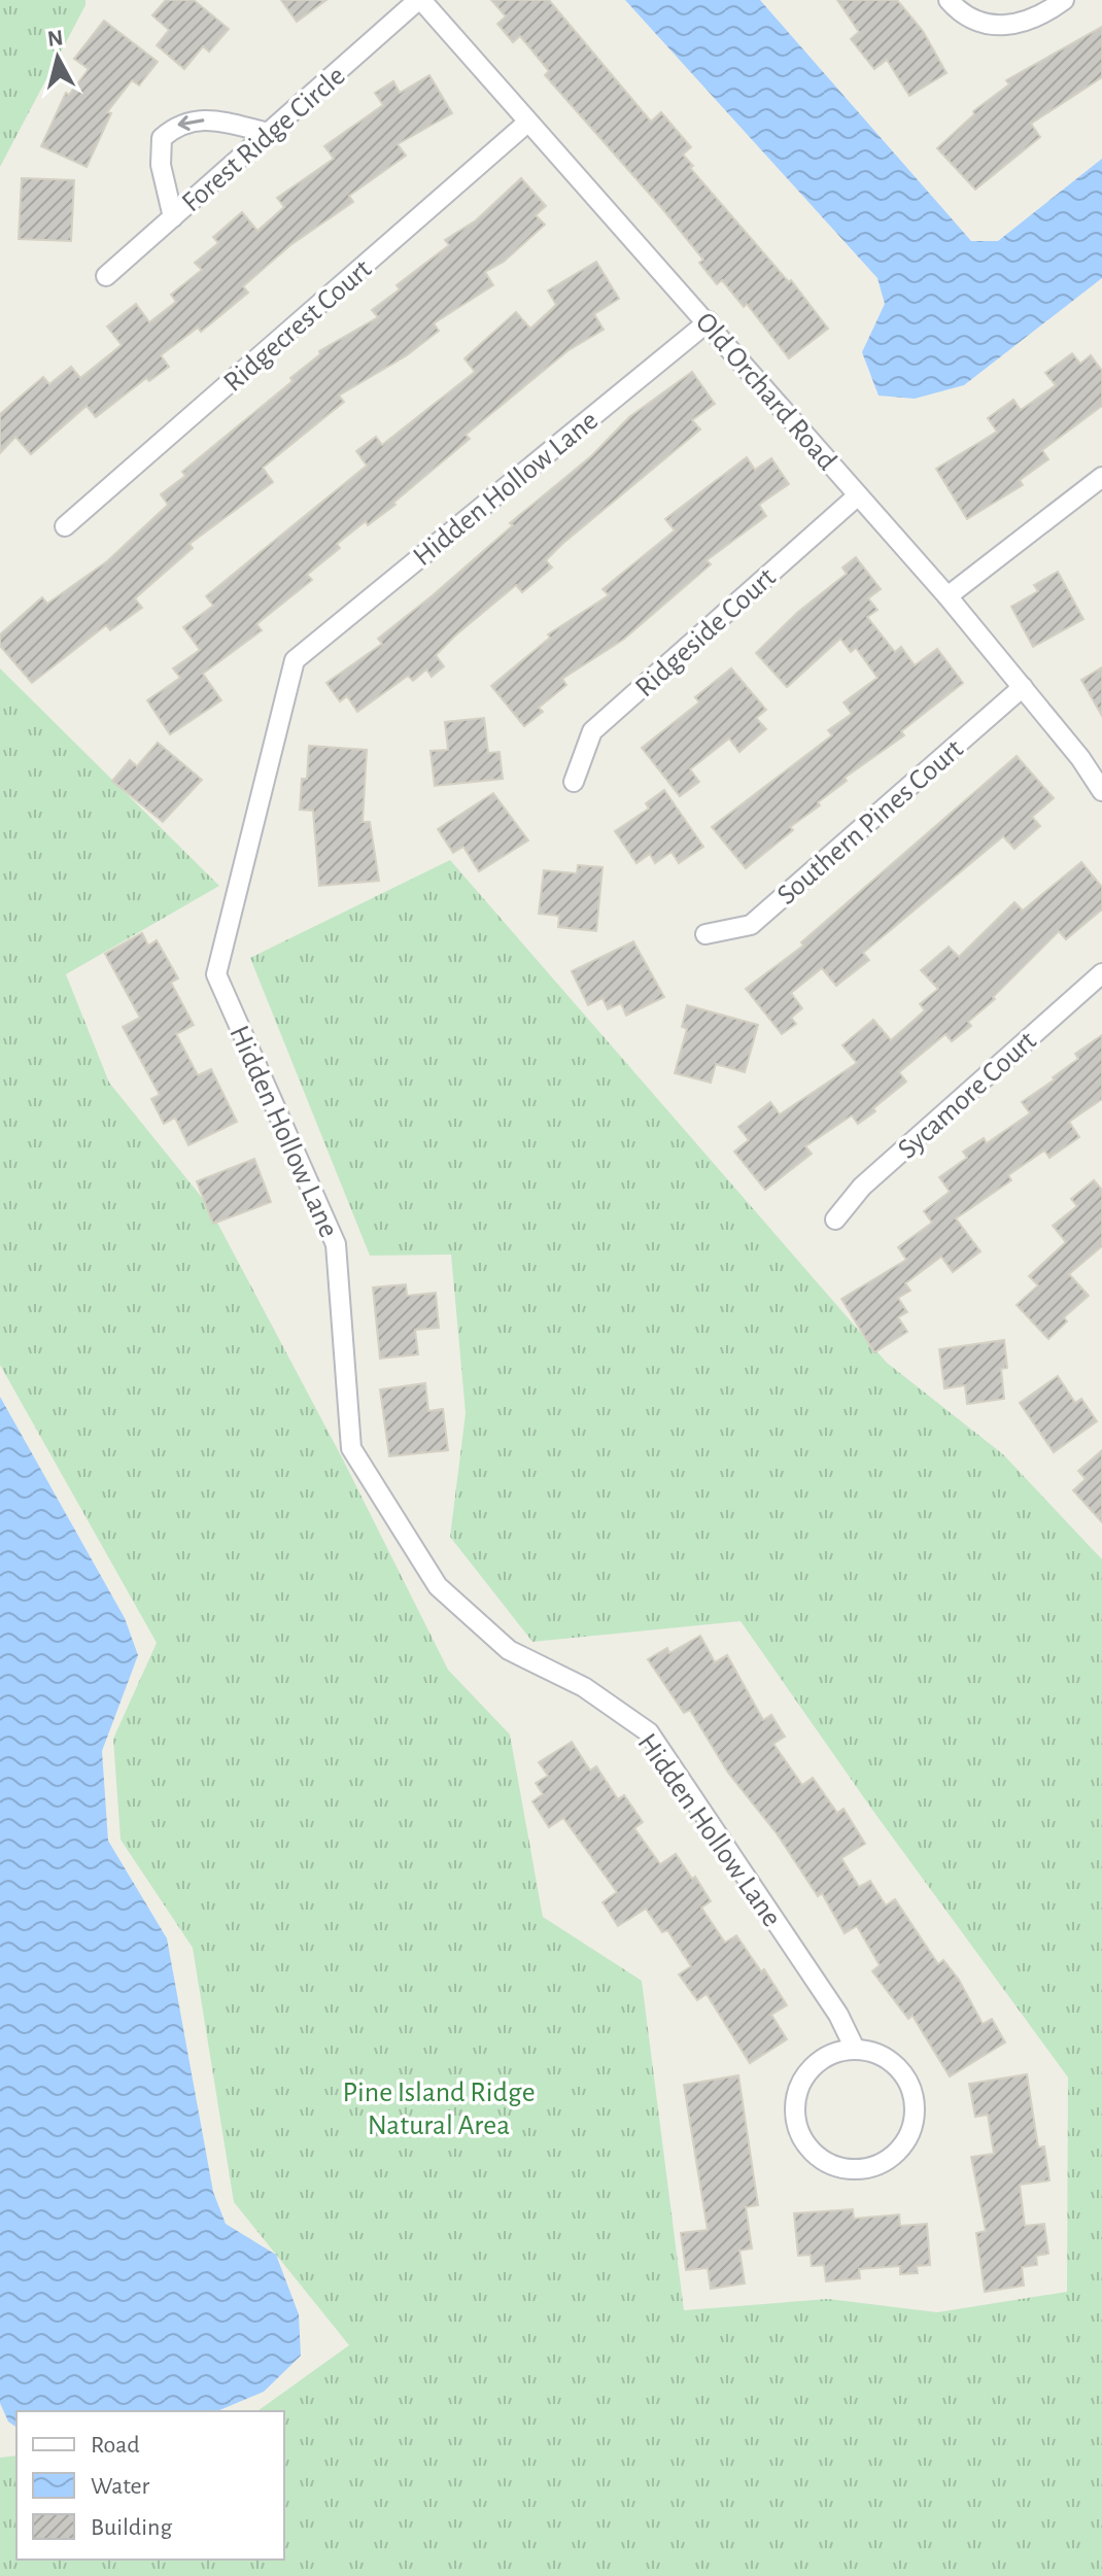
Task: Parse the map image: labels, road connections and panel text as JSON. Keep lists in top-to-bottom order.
{
  "streets": {
    "street": [
      "Forest Ridge Circle",
      "Ridgecrest Court",
      "Old Orchard Road",
      "Hidden Hollow Lane",
      "Ridgeside Court",
      "Southern Pines Court",
      "Sycamore Court"
    ]
  },
  "crossings": [
    ["Forest Ridge Circle", "Old Orchard Road"],
    ["Ridgecrest Court", "Old Orchard Road"],
    ["Old Orchard Road", "Hidden Hollow Lane"],
    ["Old Orchard Road", "Ridgeside Court"],
    ["Old Orchard Road", "Southern Pines Court"]
  ],
  "parks": ["Pine Island Ridge Natural Area"],
  "legend": ["Road", "Water", "Building"],
  "north": "top"
}
